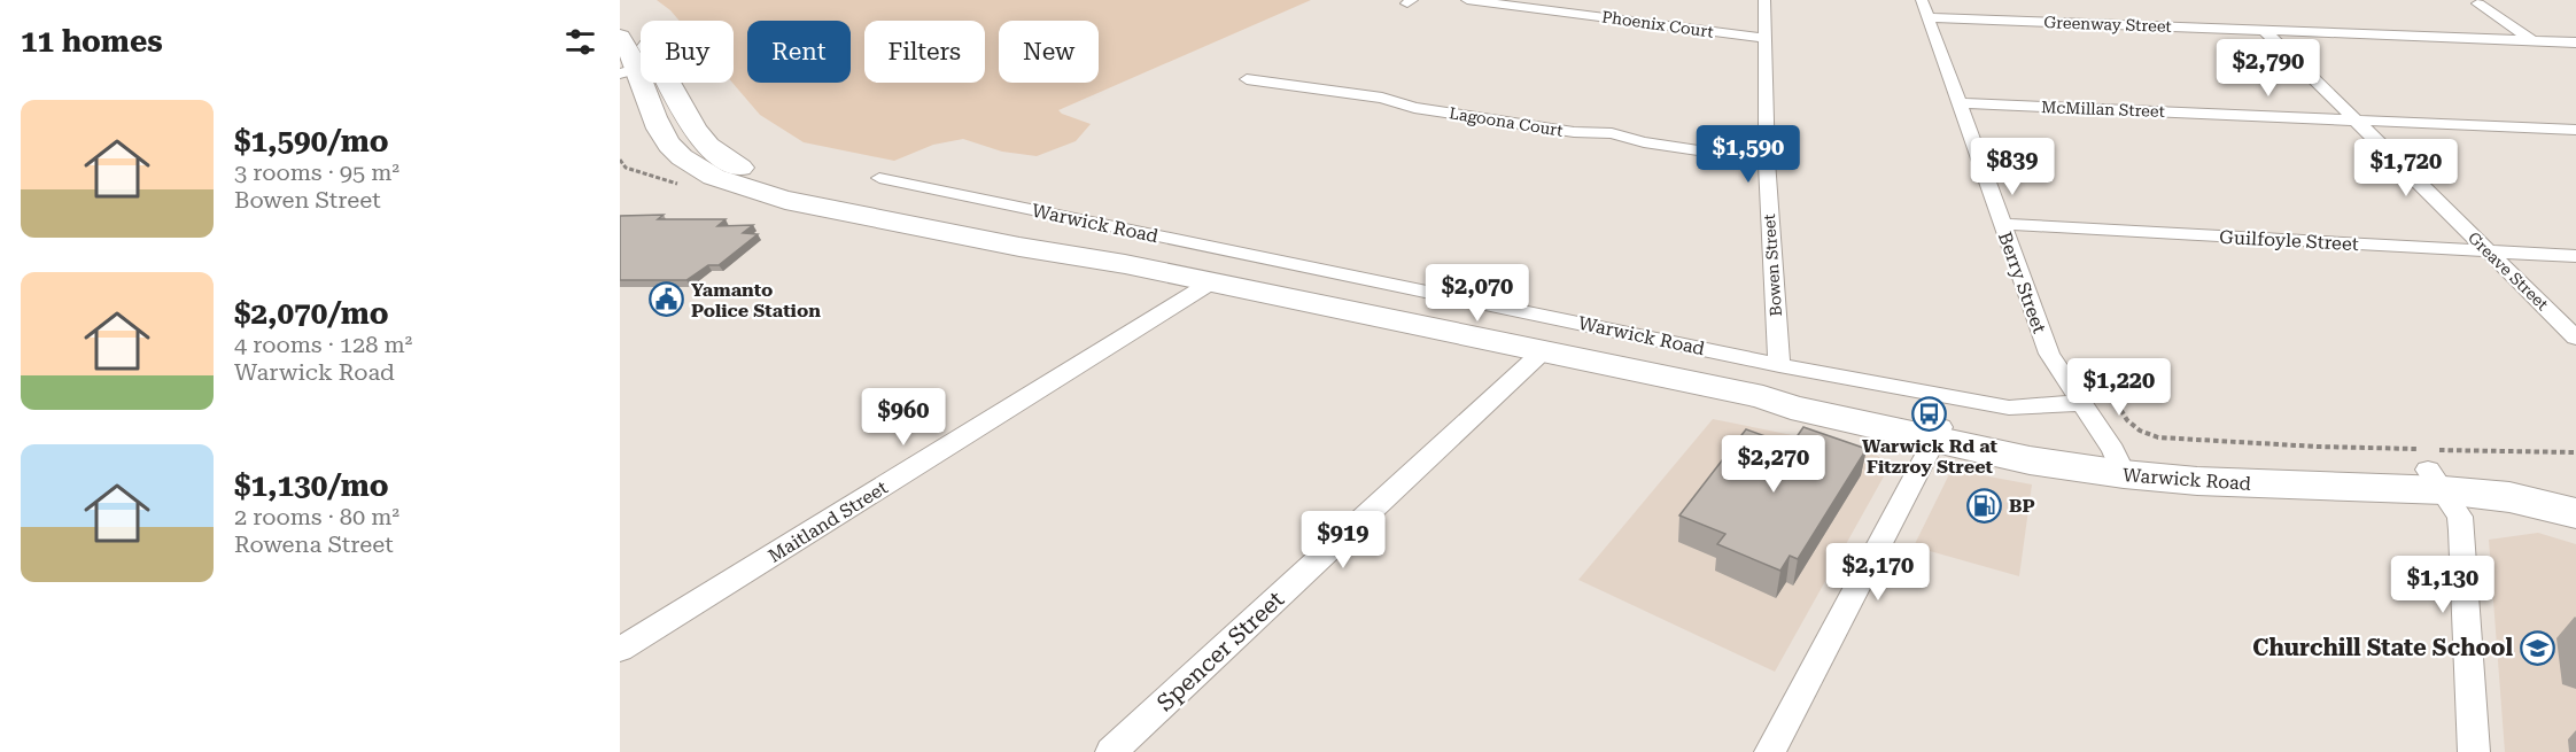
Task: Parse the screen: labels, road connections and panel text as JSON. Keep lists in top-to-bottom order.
{
  "streets": {
    "main road": ["Warwick Road"],
    "street": [
      "Phoenix Court",
      "Greenway Street",
      "McMillan Street",
      "Lagoona Court",
      "Guilfoyle Street",
      "Bowen Street",
      "Greave Street",
      "Berry Street",
      "Maitland Street",
      "Spencer Street"
    ]
  },
  "crossings": [
    ["Phoenix Court", "Bowen Street"],
    ["Greenway Street", "Greave Street"],
    ["Greenway Street", "Berry Street"],
    ["McMillan Street", "Greave Street"],
    ["McMillan Street", "Berry Street"],
    ["Lagoona Court", "Bowen Street"],
    ["Warwick Road", "Bowen Street"],
    ["Warwick Road", "Berry Street"],
    ["Warwick Road", "Maitland Street"],
    ["Warwick Road", "Spencer Street"],
    ["Guilfoyle Street", "Greave Street"],
    ["Guilfoyle Street", "Berry Street"]
  ],
  "places": {
    "public building": ["Yamanto Police Station"],
    "bus stop": ["Warwick Rd at Fitzroy Street"],
    "fuel station": ["BP"],
    "school or university": ["Churchill State School"]
  },
  "page": {
    "heading": "11 homes",
    "chip": [
      "Buy",
      "Rent",
      "Filters",
      "New"
    ],
    "price": [
      "$2,790",
      "$1,590",
      "$839",
      "$1,720",
      "$2,070",
      "$1,220",
      "$960",
      "$2,270",
      "$919",
      "$2,170",
      "$1,130"
    ],
    "list": [
      {
        "name": "$1,590/mo",
        "note": "3 rooms · 95 m² · Bowen Street"
      },
      {
        "name": "$2,070/mo",
        "note": "4 rooms · 128 m² · Warwick Road"
      },
      {
        "name": "$1,130/mo",
        "note": "2 rooms · 80 m² · Rowena Street"
      }
    ]
  }
}
